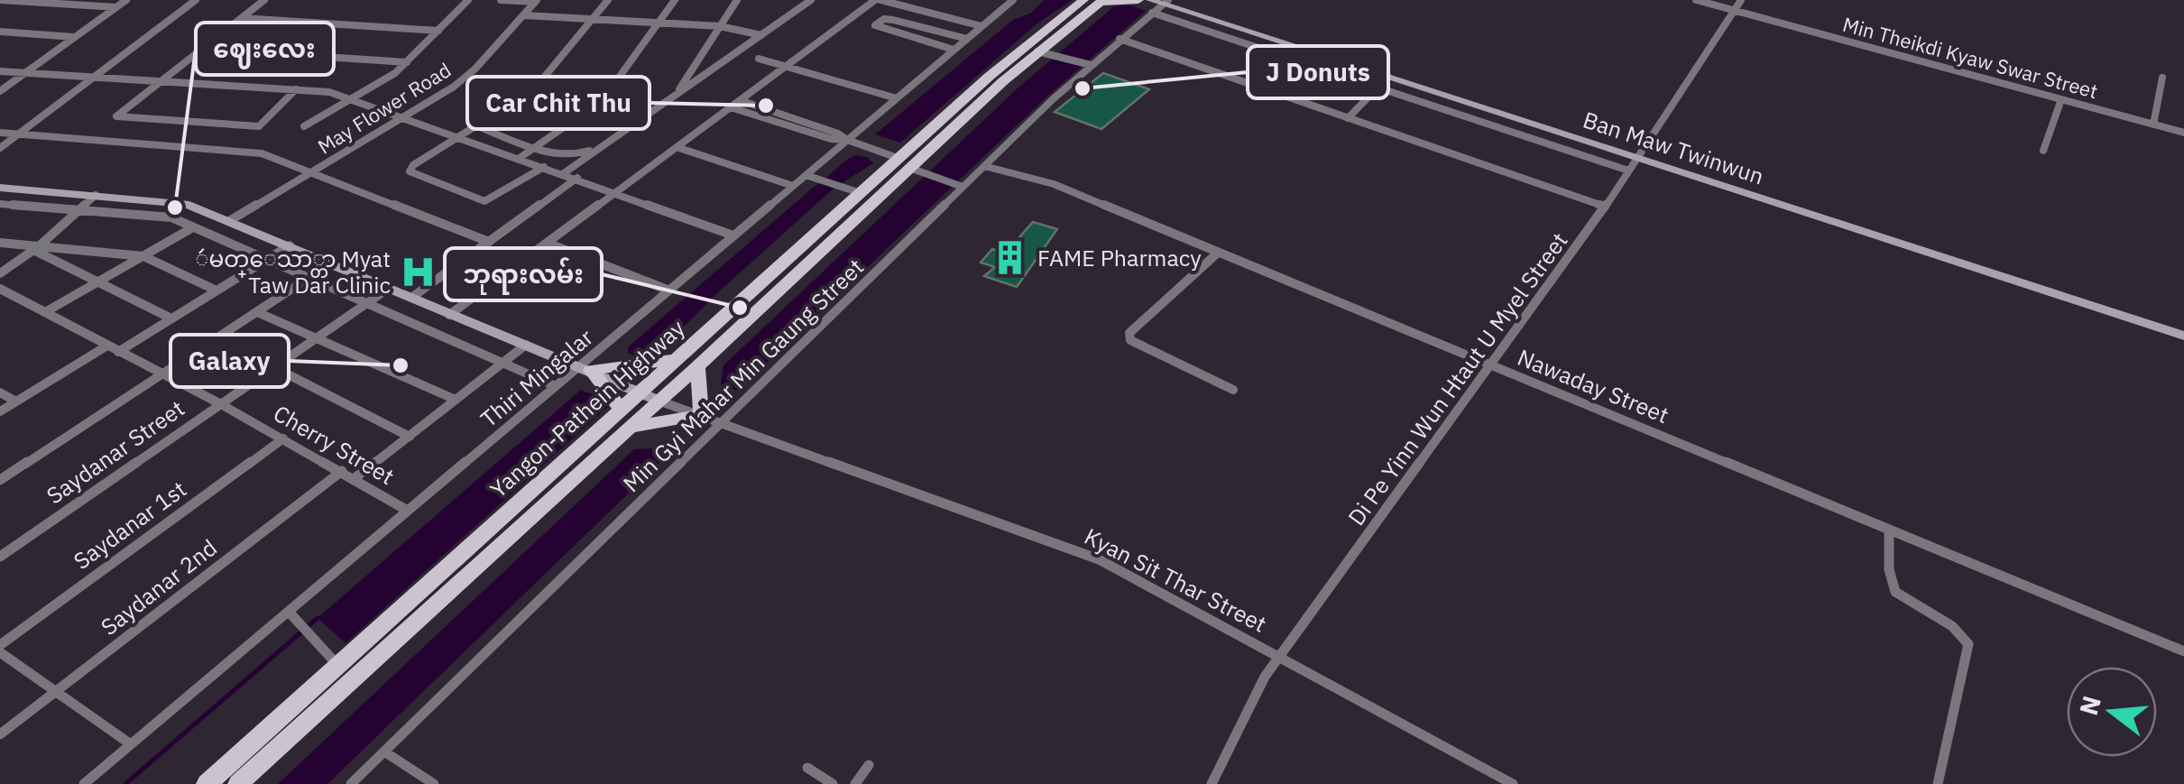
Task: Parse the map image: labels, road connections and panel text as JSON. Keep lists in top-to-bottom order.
{
  "streets": {
    "main road": ["Yangon-Pathein Highway"],
    "street": [
      "Min Theikdi Kyaw Swar Street",
      "May Flower Road",
      "Ban Maw Twinwun",
      "Min Gyi Mahar Min Gaung Street",
      "Thiri Mingalar",
      "Di Pe Yinn Wun Htaut U Myel Street",
      "Nawaday Street",
      "Cherry Street",
      "Saydanar Street",
      "Saydanar 1st",
      "Kyan Sit Thar Street",
      "Saydanar 2nd"
    ]
  },
  "crossings": [
    ["Min Theikdi Kyaw Swar Street", "Di Pe Yinn Wun Htaut U Myel Street"],
    ["Ban Maw Twinwun", "Min Gyi Mahar Min Gaung Street"],
    ["Ban Maw Twinwun", "Di Pe Yinn Wun Htaut U Myel Street"],
    ["Min Gyi Mahar Min Gaung Street", "Nawaday Street"],
    ["Min Gyi Mahar Min Gaung Street", "Kyan Sit Thar Street"],
    ["Thiri Mingalar", "Cherry Street"],
    ["Di Pe Yinn Wun Htaut U Myel Street", "Nawaday Street"],
    ["Di Pe Yinn Wun Htaut U Myel Street", "Kyan Sit Thar Street"],
    ["Yangon-Pathein Highway", "Kyan Sit Thar Street"],
    ["Cherry Street", "Saydanar Street"],
    ["Cherry Street", "Saydanar 1st"],
    ["Cherry Street", "Saydanar 2nd"]
  ],
  "places": {
    "other": [
      "J Donuts",
      "Car Chit Thu",
      "ဈေးလေး",
      "ဘုရားလမ်း",
      "Galaxy"
    ],
    "building": ["FAME Pharmacy"],
    "hospital": ["ဴမတ္ေသာ္တာ Myat Taw Dar Clinic"]
  },
  "north": "left"
}
